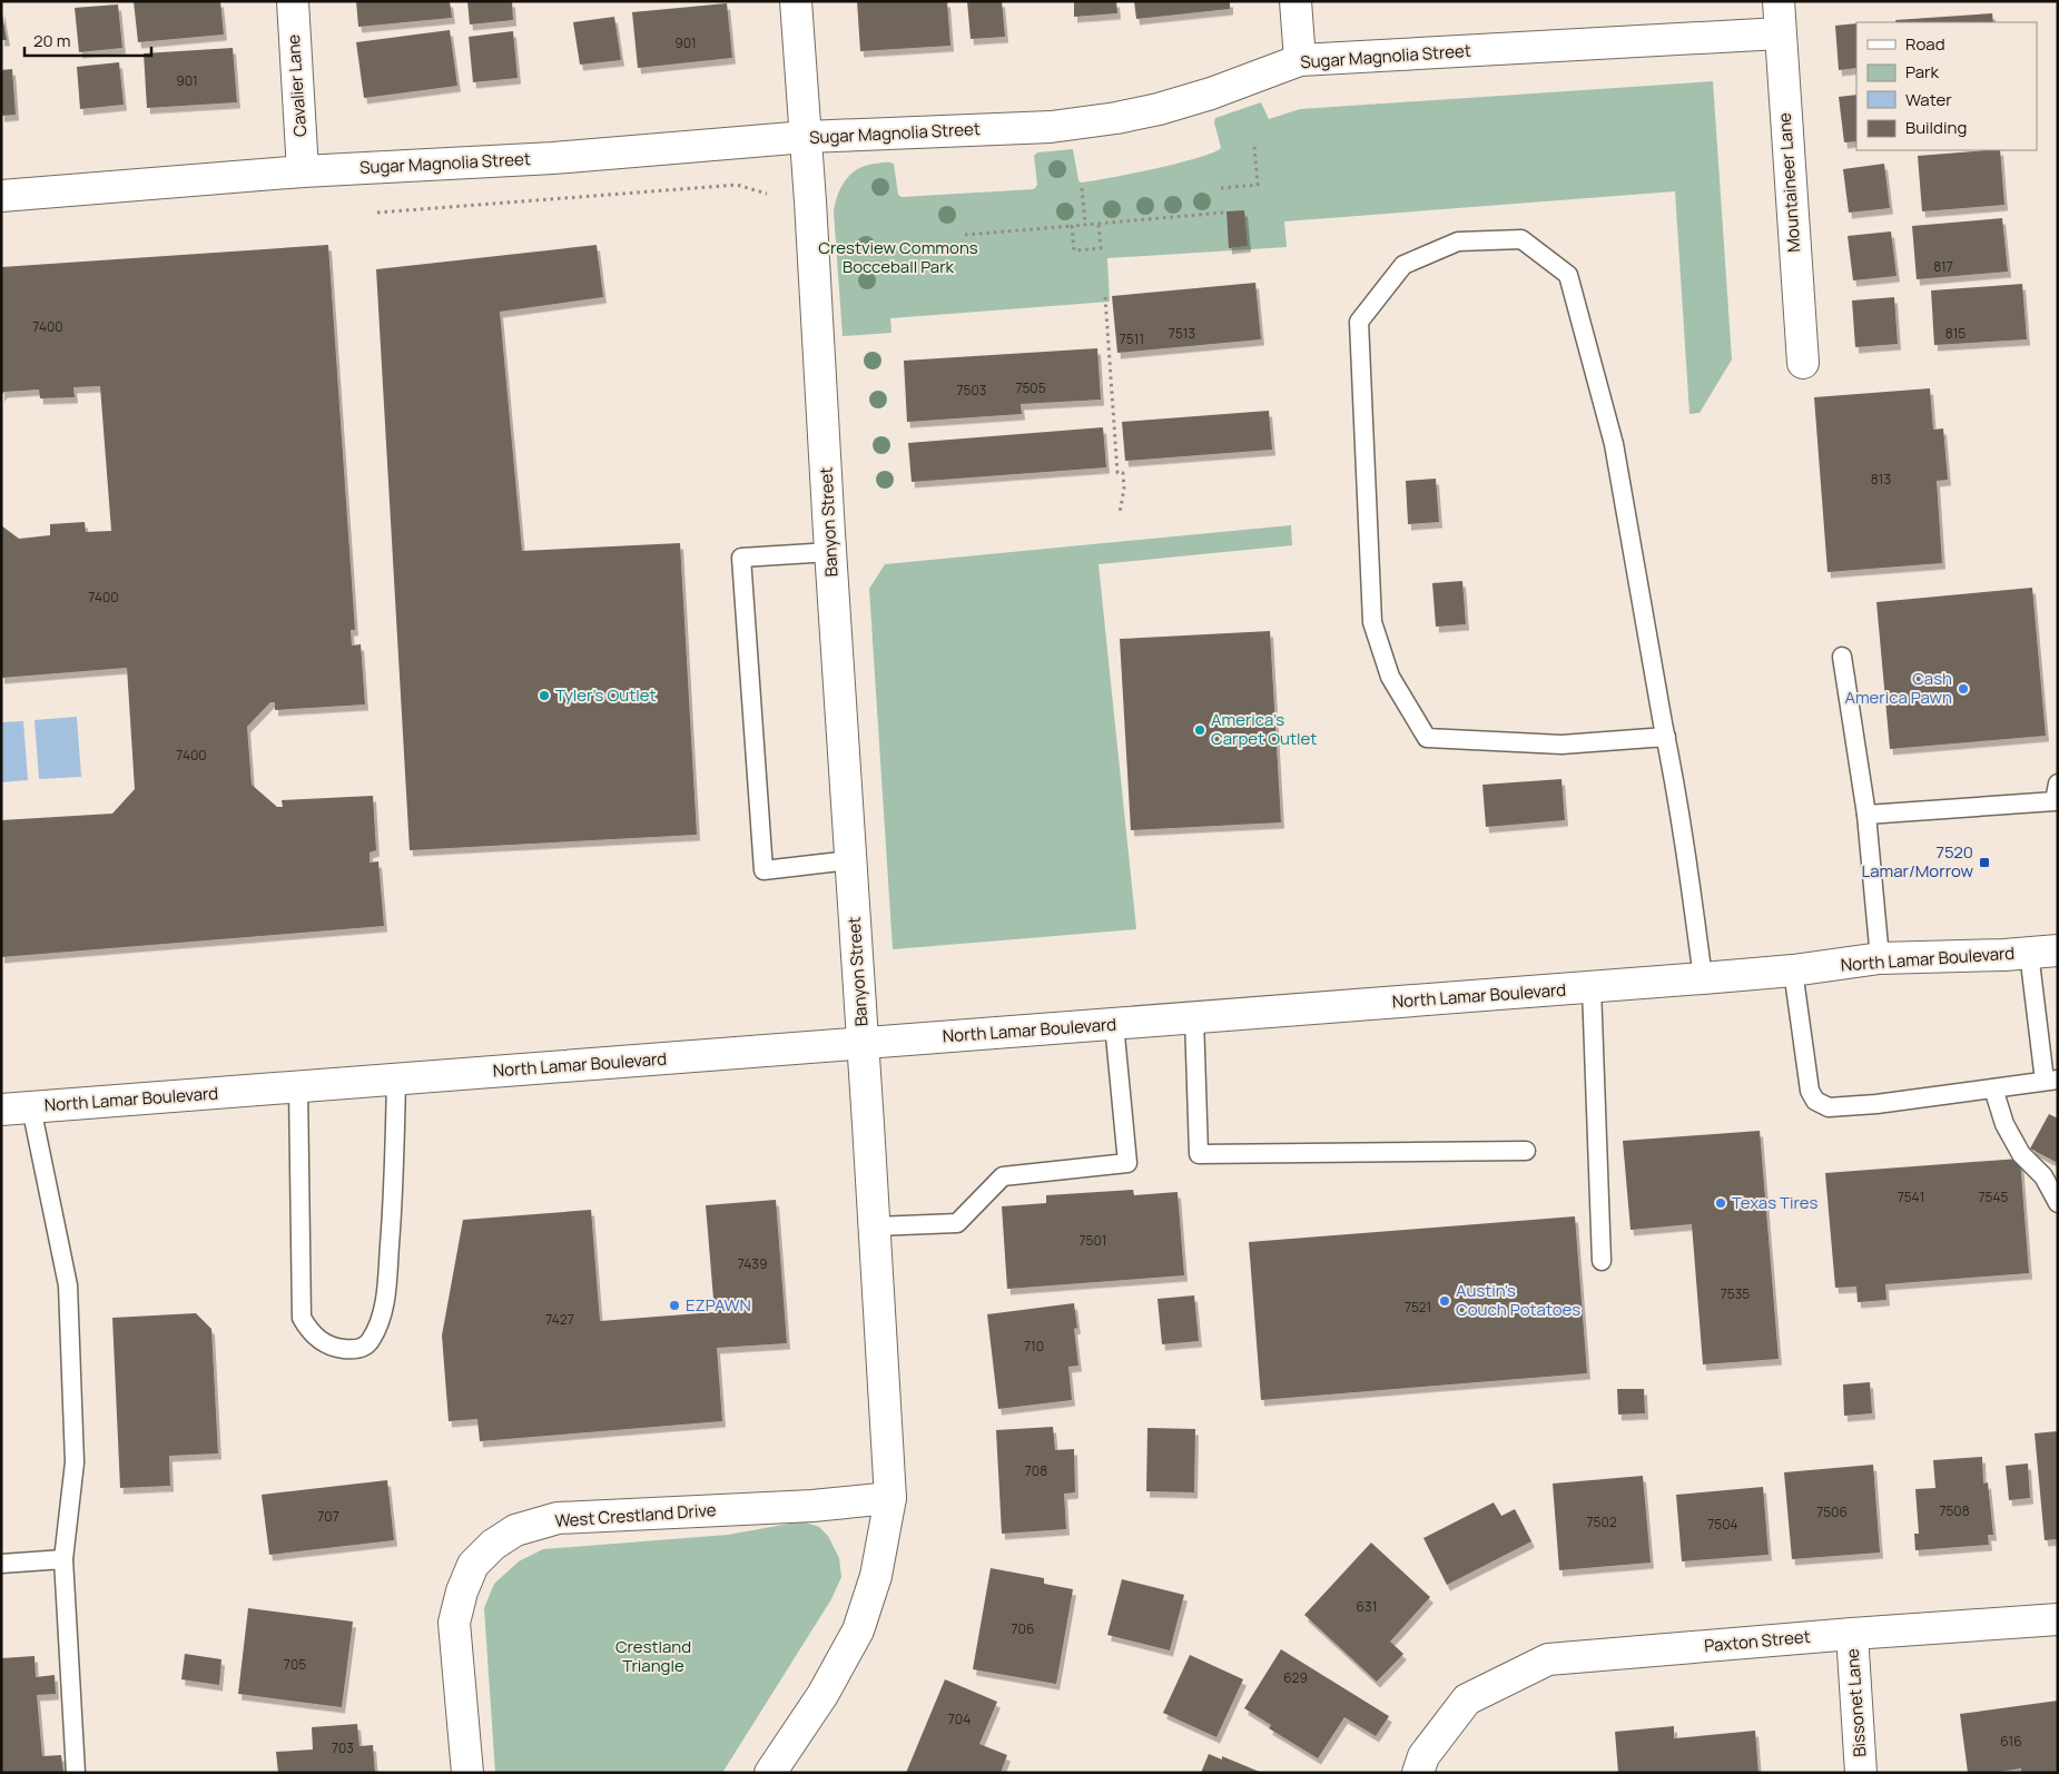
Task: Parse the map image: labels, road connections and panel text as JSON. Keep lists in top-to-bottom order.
{
  "streets": {
    "street": [
      "Sugar Magnolia Street",
      "Cavalier Lane",
      "Mountaineer Lane",
      "Banyon Street",
      "North Lamar Boulevard",
      "West Crestland Drive",
      "Paxton Street",
      "Bissonet Lane"
    ]
  },
  "crossings": [
    ["Sugar Magnolia Street", "Cavalier Lane"],
    ["Sugar Magnolia Street", "Mountaineer Lane"],
    ["Sugar Magnolia Street", "Banyon Street"],
    ["Banyon Street", "North Lamar Boulevard"],
    ["Paxton Street", "Bissonet Lane"]
  ],
  "parks": ["Crestview Commons Bocceball Park", "Crestland Triangle"],
  "places": {
    "other": [
      "Cash America Pawn",
      "Tyler's Outlet",
      "America's Carpet Outlet",
      "Texas Tires",
      "Austin's Couch Potatoes",
      "EZPAWN"
    ],
    "transit": ["7520 Lamar/Morrow"]
  },
  "house_numbers": [
    "901",
    "901",
    "817",
    "7400",
    "7513",
    "815",
    "7511",
    "7505",
    "7503",
    "813",
    "7400",
    "7400",
    "7541",
    "7545",
    "7501",
    "7439",
    "7535",
    "7521",
    "7427",
    "710",
    "708",
    "7508",
    "7506",
    "707",
    "7502",
    "7504",
    "631",
    "706",
    "705",
    "629",
    "704",
    "616",
    "703"
  ],
  "legend": [
    "Road",
    "Park",
    "Water",
    "Building"
  ],
  "scale_bar": "20 m"
}
